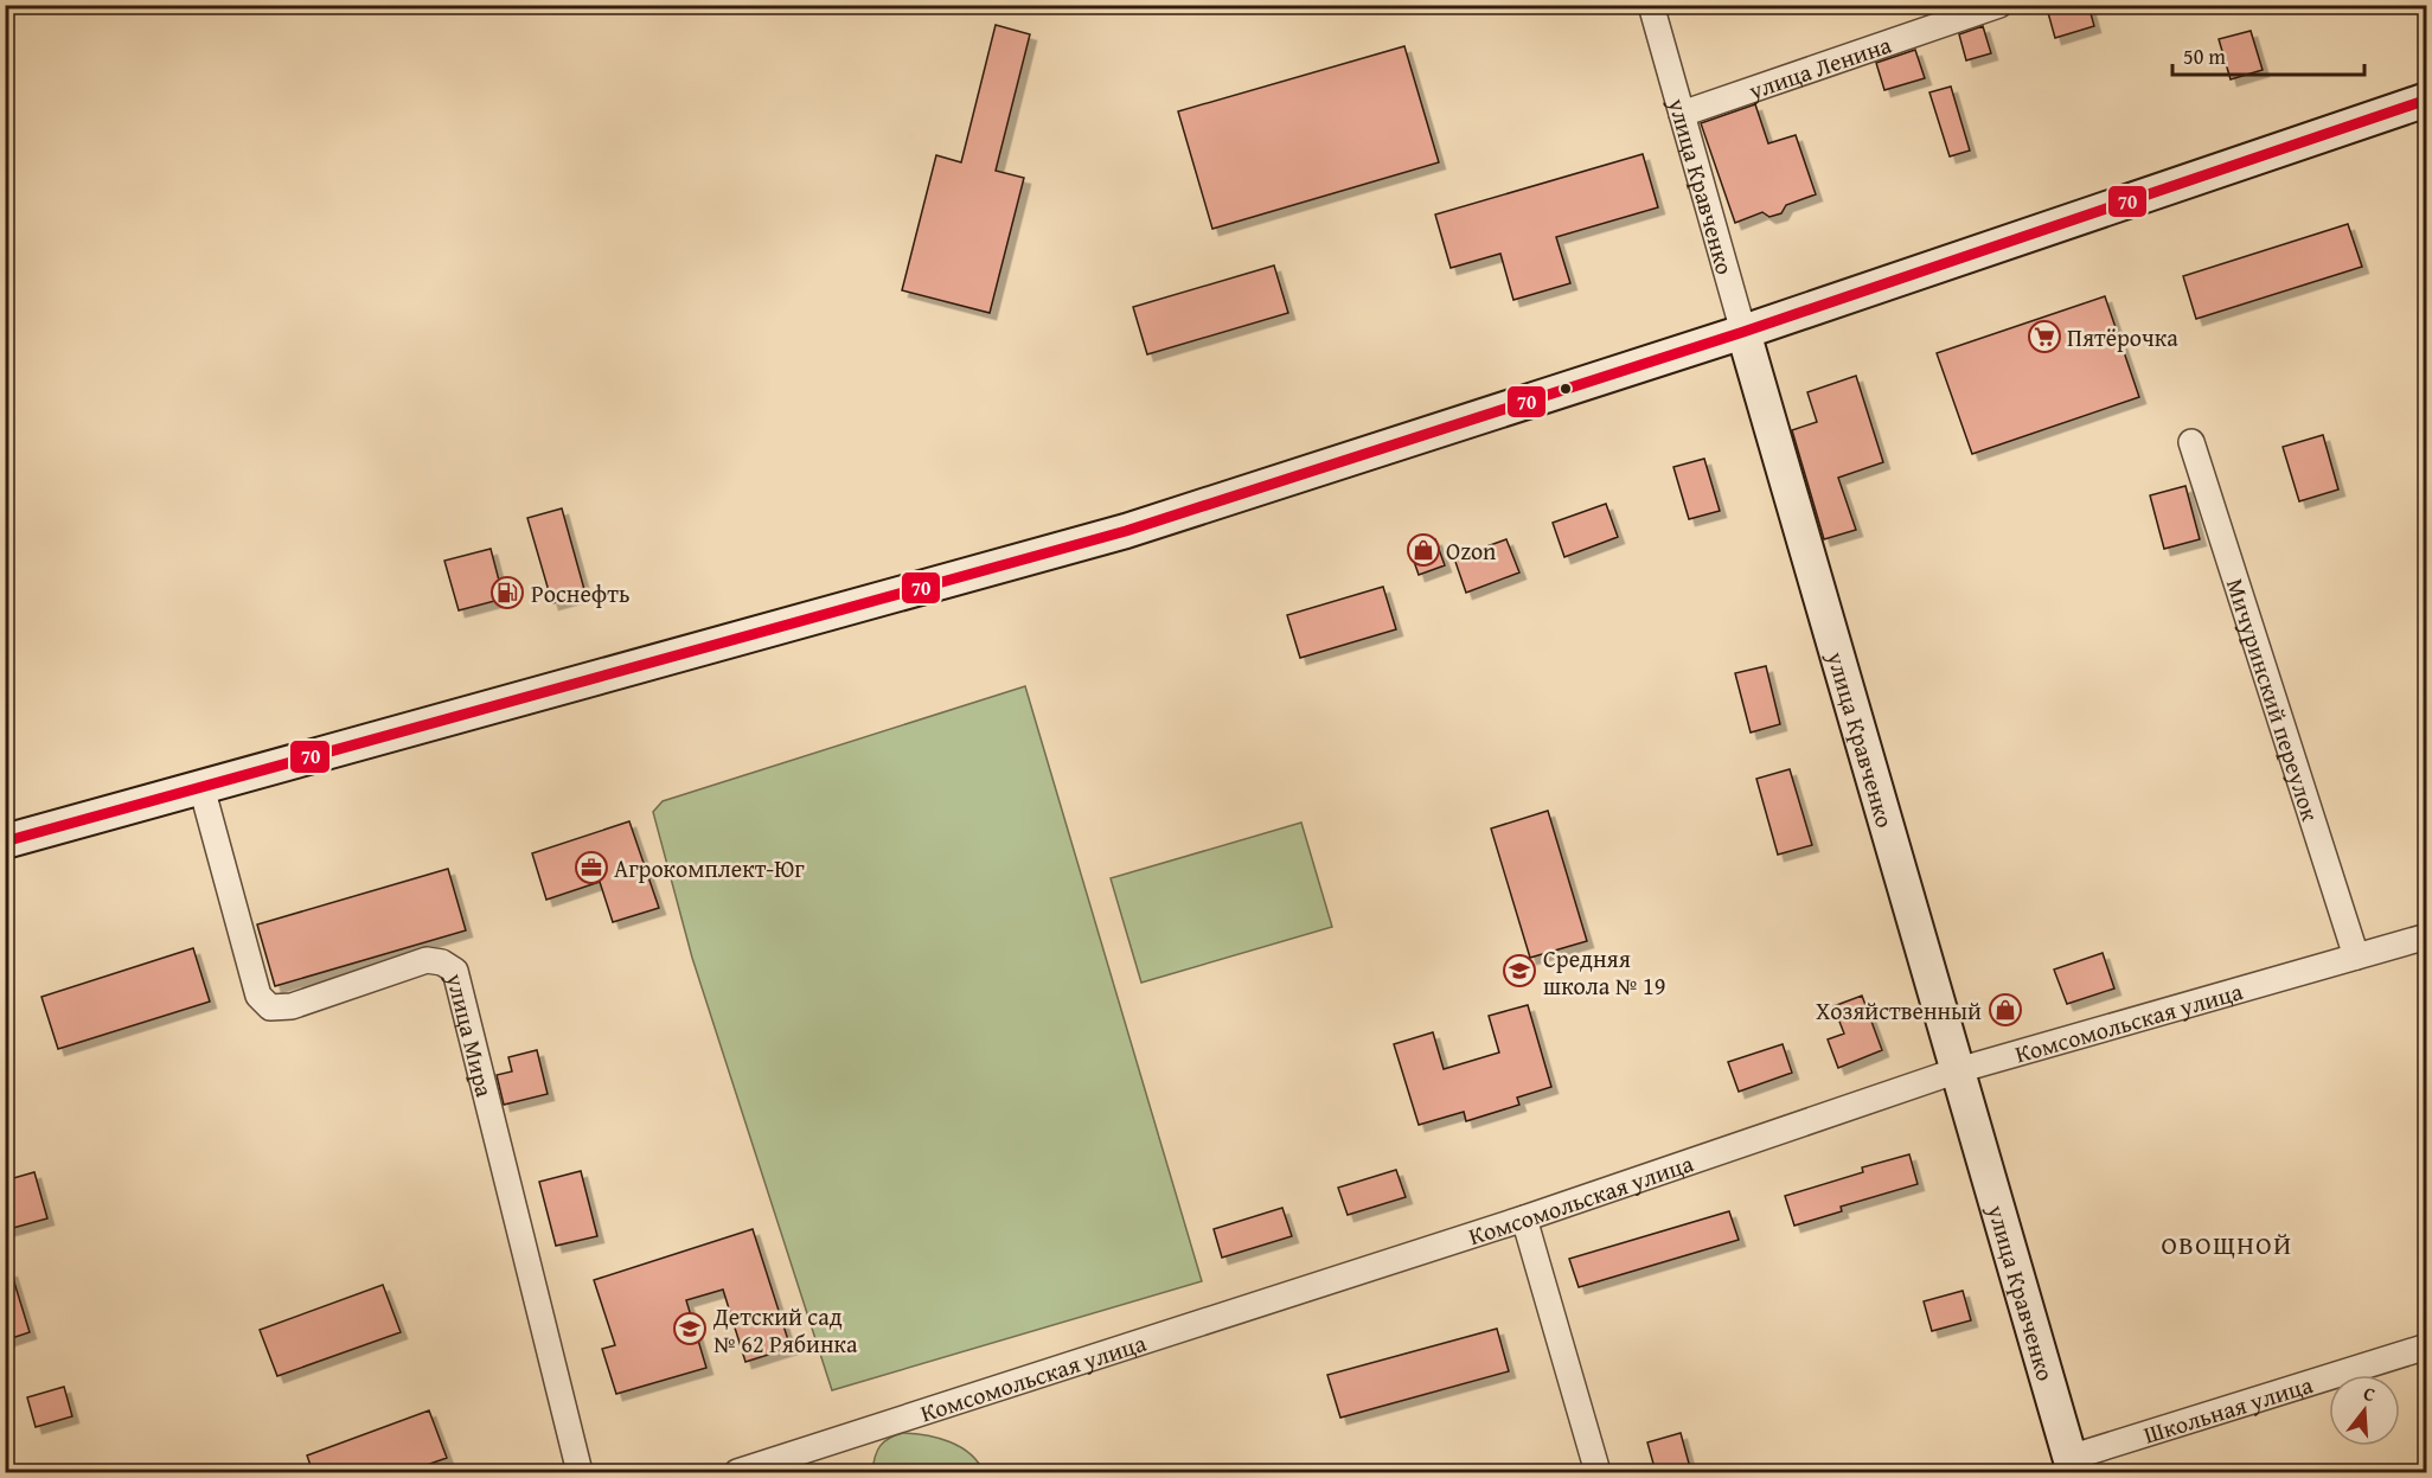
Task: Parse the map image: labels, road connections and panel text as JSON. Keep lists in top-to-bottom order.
{
  "streets": {
    "main road": ["улица Кравченко"],
    "street": [
      "улица Ленина",
      "Мичуринский переулок",
      "Комсомольская улица",
      "улица Мира",
      "Школьная улица"
    ]
  },
  "crossings": [
    ["улица Ленина", "улица Кравченко"],
    ["улица Кравченко", "Комсомольская улица"],
    ["улица Кравченко", "Школьная улица"],
    ["Мичуринский переулок", "Комсомольская улица"]
  ],
  "districts": ["ОВОЩНОЙ"],
  "places": {
    "supermarket": ["Пятёрочка"],
    "shop": ["Ozon", "Хозяйственный"],
    "fuel station": ["Роснефть"],
    "office": ["Агрокомплект-Юг"],
    "school or university": ["Средняя школа № 19", "Детский сад № 62 Рябинка"]
  },
  "lines": ["transit line 70"],
  "scale_bar": "50 m",
  "north": "top"
}
